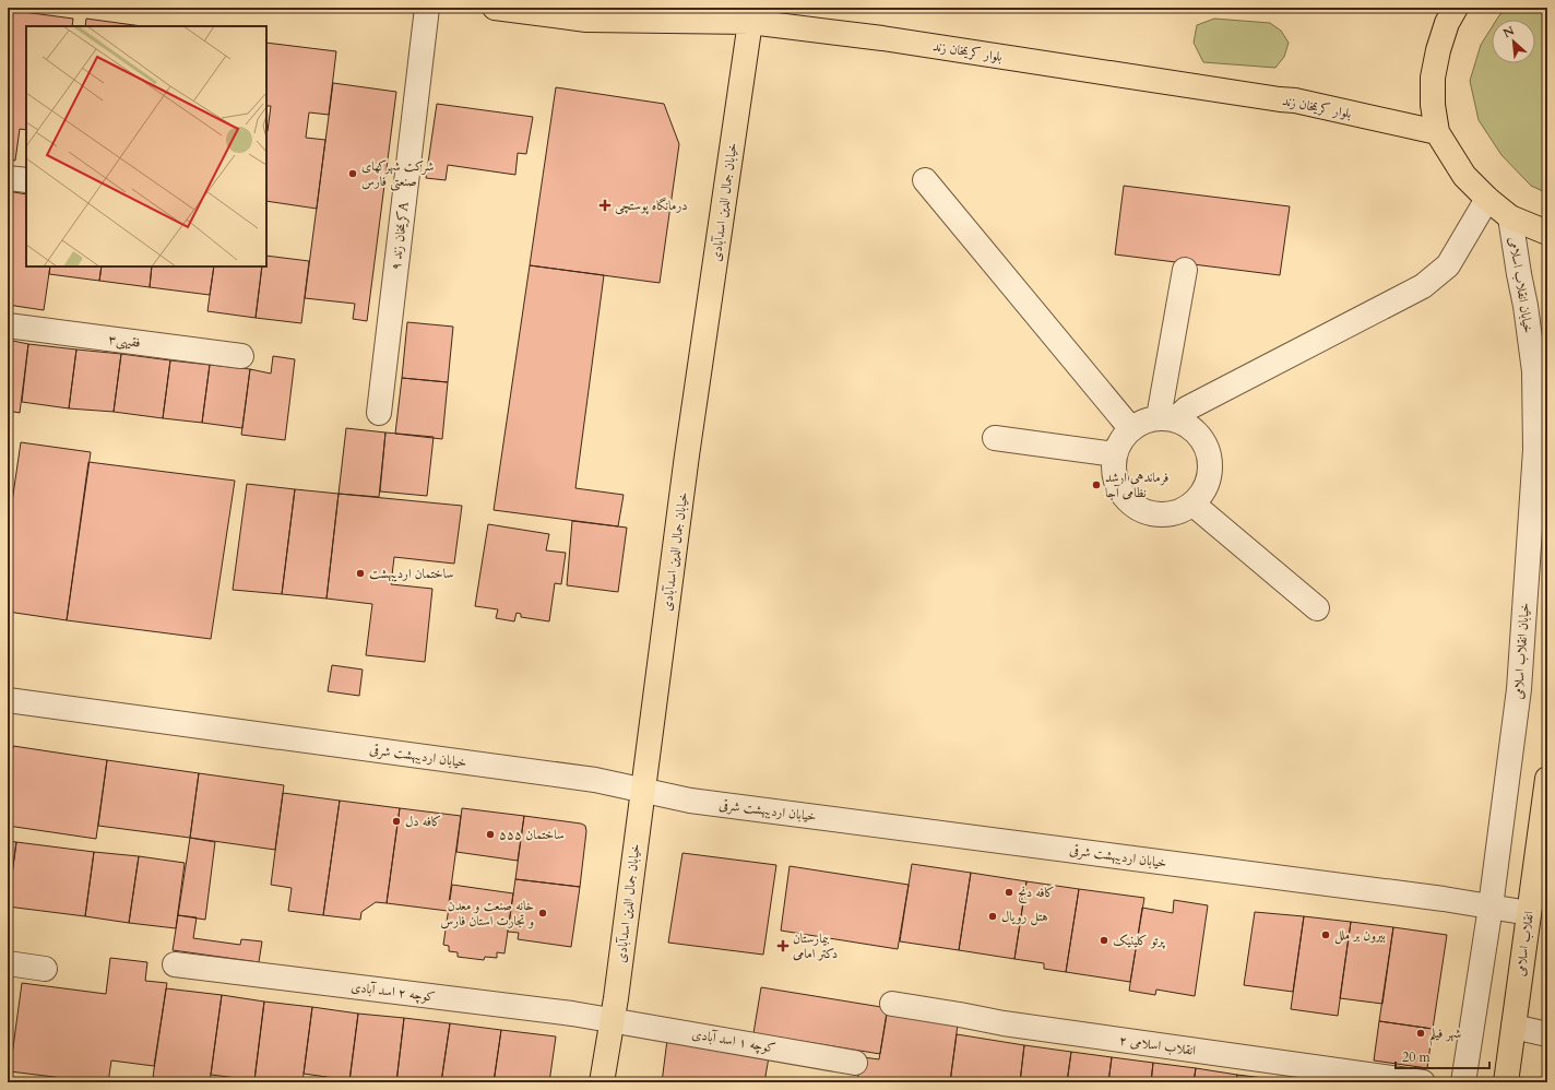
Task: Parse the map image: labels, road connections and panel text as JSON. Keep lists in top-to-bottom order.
{
  "streets": {
    "main road": ["بلوار کریمخان زند", "خیابان جمال الدین اسدآبادی", "انقلاب اسلامی"],
    "street": [
      "کریمخان زند ۹A",
      "خیابان انقلاب اسلامی",
      "فقیهی۳",
      "خیابان اردیبهشت شرقی",
      "کوچه ۲ اسد آبادی",
      "کوچه ۱ اسد آبادی",
      "۲ انقلاب اسلامی"
    ]
  },
  "crossings": [
    ["بلوار کریمخان زند", "خیابان جمال الدین اسدآبادی"],
    ["خیابان جمال الدین اسدآبادی", "خیابان اردیبهشت شرقی"],
    ["خیابان جمال الدین اسدآبادی", "کوچه ۲ اسد آبادی"],
    ["خیابان جمال الدین اسدآبادی", "کوچه ۱ اسد آبادی"],
    ["خیابان انقلاب اسلامی", "خیابان اردیبهشت شرقی"],
    ["خیابان اردیبهشت شرقی", "انقلاب اسلامی"],
    ["کوچه ۲ اسد آبادی", "کوچه ۱ اسد آبادی"]
  ],
  "places": {
    "other": [
      "شرکت شهرکهای صنعتی فارس",
      "فرماندهی ارشد نظامی آجا",
      "ساختمان اردیبهشت",
      "کافه دل",
      "ساختمان ۵۵۵",
      "کافه دنج",
      "خانه صنعت و معدن و تجارت استان فارس",
      "هتل رویال",
      "بیرون بر ملل",
      "پرتو کلینیک",
      "شهر فیلم"
    ],
    "health": ["درمانگاه پوستچی", "بیمارستان دکتر امامی"]
  },
  "scale_bar": "20 m",
  "north": "top left"
}
